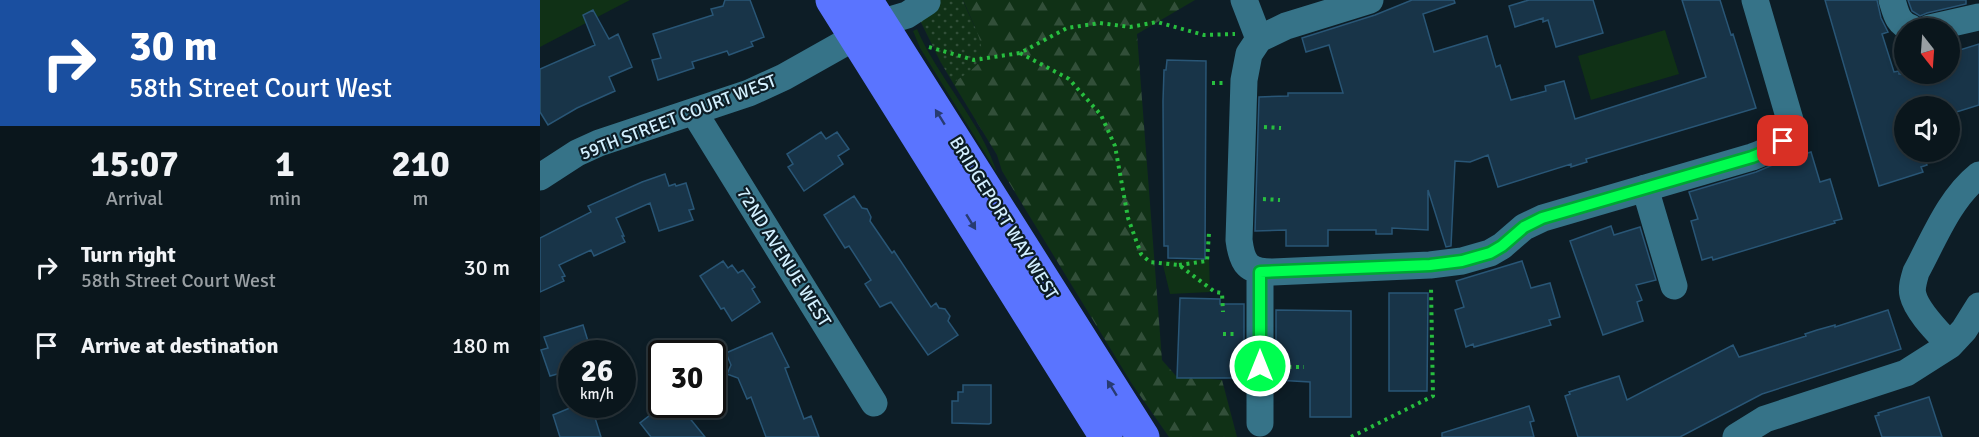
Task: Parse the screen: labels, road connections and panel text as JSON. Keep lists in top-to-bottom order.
{
  "streets": {
    "main road": ["BRIDGEPORT WAY WEST"],
    "street": ["59TH STREET COURT WEST", "72ND AVENUE WEST"]
  },
  "crossings": [
    ["59TH STREET COURT WEST", "BRIDGEPORT WAY WEST"],
    ["59TH STREET COURT WEST", "72ND AVENUE WEST"]
  ],
  "north": "bottom",
  "page": {
    "turn": ["30 m", "58th Street Court West"],
    "eta": [
      "15:07",
      "Arrival",
      "1",
      "min",
      "210",
      "m"
    ],
    "list": [
      {
        "name": "Turn right",
        "note": "58th Street Court West",
        "value": "30 m"
      },
      {
        "name": "Arrive at destination",
        "value": "180 m"
      }
    ],
    "speed": "26 km/h",
    "limit": "30"
  }
}
